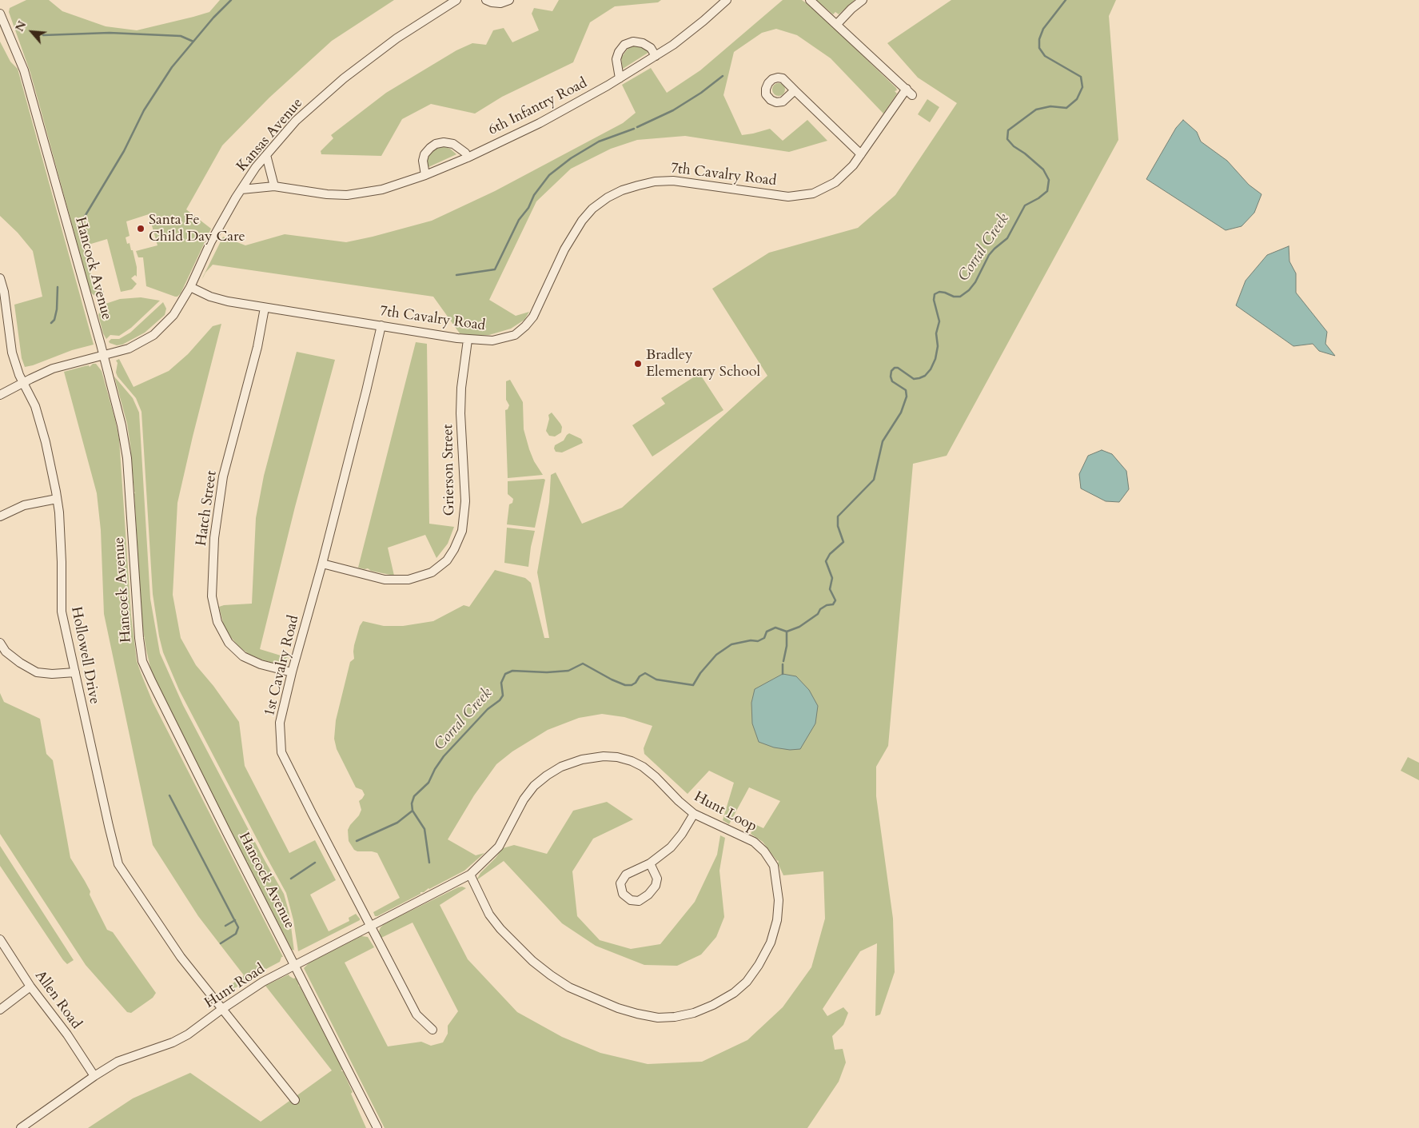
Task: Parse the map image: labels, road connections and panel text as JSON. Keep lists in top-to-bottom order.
{
  "streets": {
    "street": [
      "6th Infantry Road",
      "Kansas Avenue",
      "7th Cavalry Road",
      "Hancock Avenue",
      "Grierson Street",
      "Hatch Street",
      "Hollowell Drive",
      "1st Cavalry Road",
      "Hunt Loop",
      "Hunt Road",
      "Allen Road"
    ]
  },
  "crossings": [
    ["6th Infantry Road", "Kansas Avenue"],
    ["Kansas Avenue", "7th Cavalry Road"],
    ["Kansas Avenue", "Hancock Avenue"],
    ["Kansas Avenue", "Hollowell Drive"],
    ["7th Cavalry Road", "Grierson Street"],
    ["7th Cavalry Road", "Hatch Street"],
    ["7th Cavalry Road", "1st Cavalry Road"],
    ["Hancock Avenue", "Hunt Road"],
    ["Grierson Street", "1st Cavalry Road"],
    ["Hatch Street", "1st Cavalry Road"],
    ["Hollowell Drive", "Hunt Road"],
    ["1st Cavalry Road", "Hunt Road"],
    ["Hunt Loop", "Hunt Road"],
    ["Hunt Road", "Allen Road"]
  ],
  "water": ["Corral Creek"],
  "places": ["Santa Fe Child Day Care", "Bradley Elementary School"],
  "north": "top left"
}
